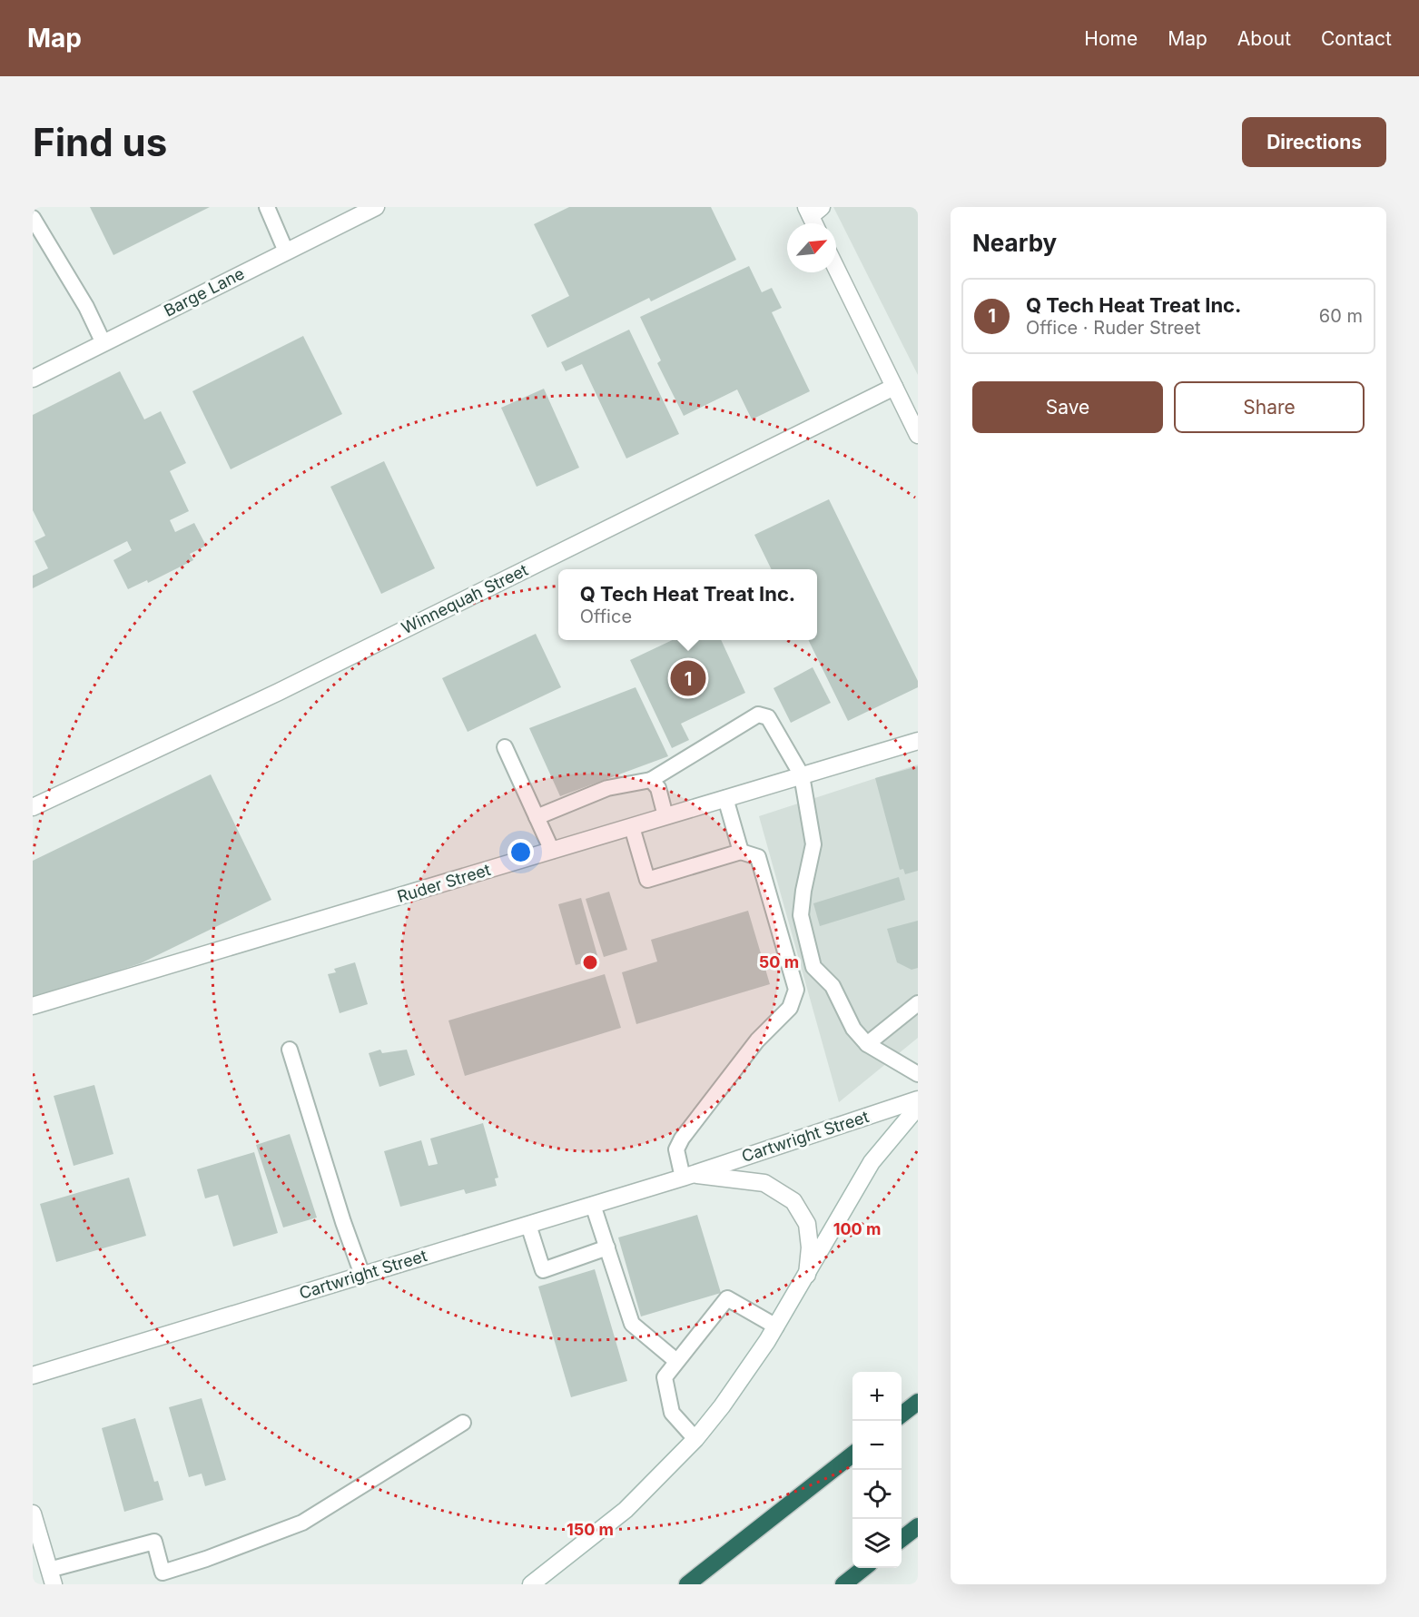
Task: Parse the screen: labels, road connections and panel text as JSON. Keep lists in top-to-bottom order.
{
  "streets": {
    "street": [
      "Barge Lane",
      "Winnequah Street",
      "Ruder Street",
      "Cartwright Street"
    ]
  },
  "north": "top right",
  "page": {
    "header": "Map",
    "nav": [
      "Home",
      "Map",
      "About",
      "Contact"
    ],
    "buttons": [
      "Directions",
      ["Save", "Share"]
    ],
    "title": "Find us",
    "heading": "Nearby",
    "list": [
      {
        "mark": "1",
        "name": "Q Tech Heat Treat Inc.",
        "note": "Office · Ruder Street",
        "value": "60 m"
      }
    ],
    "popup": ["Q Tech Heat Treat Inc.", "Office"],
    "pins": "1",
    "map_buttons": ["+", "−"]
  },
  "rings": ["50 m", "100 m", "150 m"]
}
